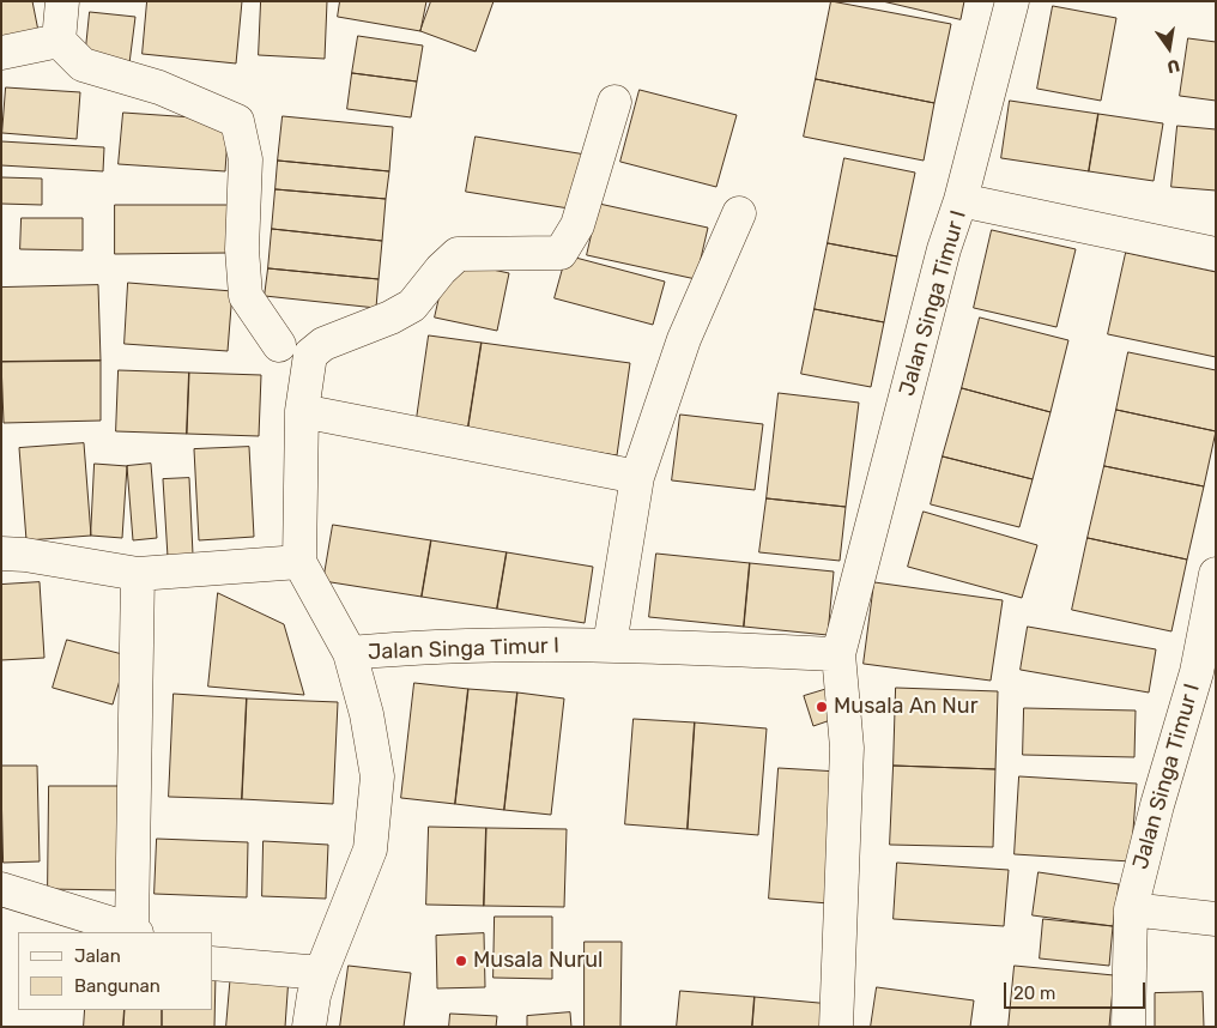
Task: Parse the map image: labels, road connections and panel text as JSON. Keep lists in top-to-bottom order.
{
  "streets": {
    "street": ["Jalan Singa Timur I"]
  },
  "places": ["Musala An Nur", "Musala Nurul"],
  "legend": ["Jalan", "Bangunan"],
  "scale_bar": "20 m",
  "north": "bottom"
}
